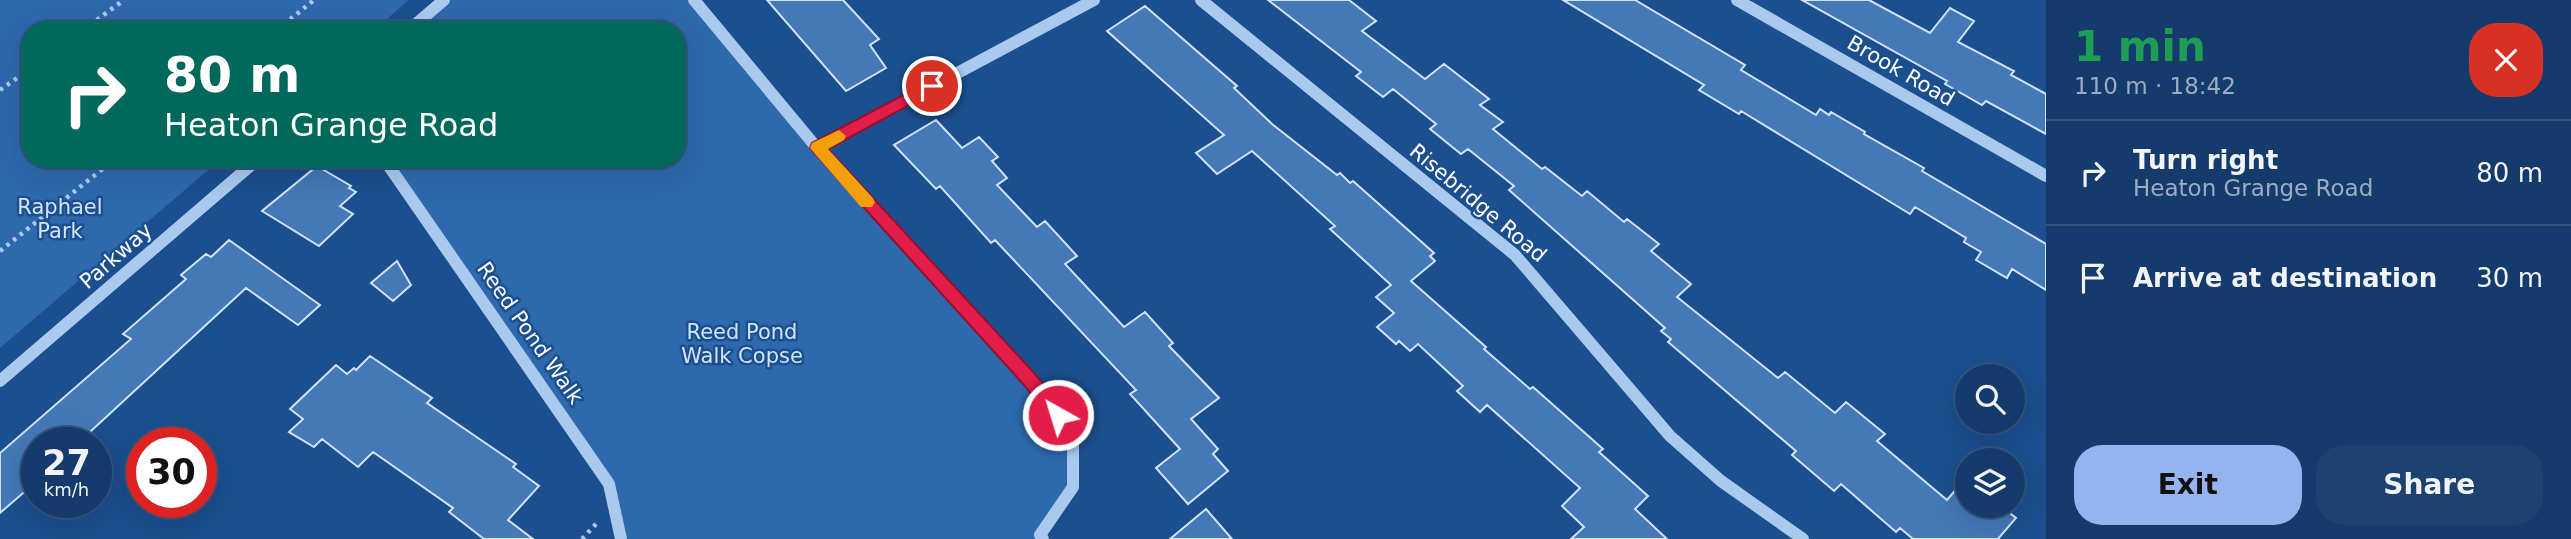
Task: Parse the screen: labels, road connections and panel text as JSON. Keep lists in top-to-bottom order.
{
  "streets": {
    "street": [
      "Brook Road",
      "Risebridge Road",
      "Parkway",
      "Reed Pond Walk"
    ]
  },
  "parks": ["Raphael Park", "Reed Pond Walk Copse"],
  "page": {
    "heading": ["1 min", "110 m · 18:42"],
    "turn": ["80 m", "Heaton Grange Road"],
    "list": [
      {
        "name": "Turn right",
        "note": "Heaton Grange Road",
        "value": "80 m"
      },
      {
        "name": "Arrive at destination",
        "value": "30 m"
      }
    ],
    "speed": "27 km/h",
    "limit": "30",
    "buttons": ["Exit", "Share"]
  }
}
